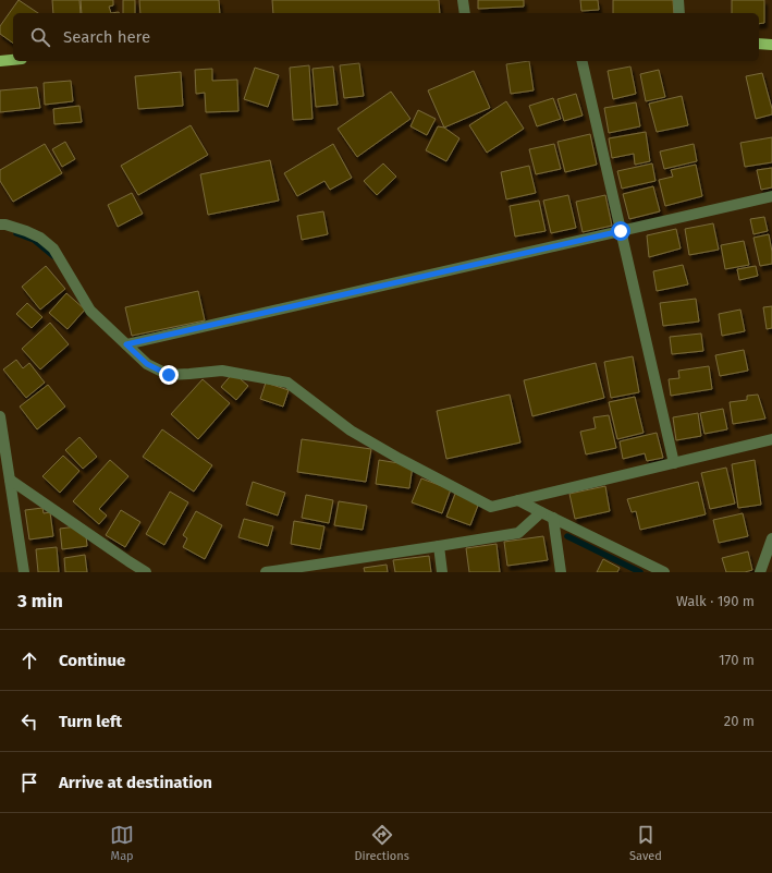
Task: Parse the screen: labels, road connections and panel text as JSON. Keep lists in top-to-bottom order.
{
  "page": {
    "search": "Search here",
    "heading": ["3 min", "Walk · 190 m"],
    "list": [
      ["Continue", "170 m"],
      ["Turn left", "20 m"],
      "Arrive at destination"
    ],
    "nav": ["Map", "Directions", "Saved"]
  }
}
